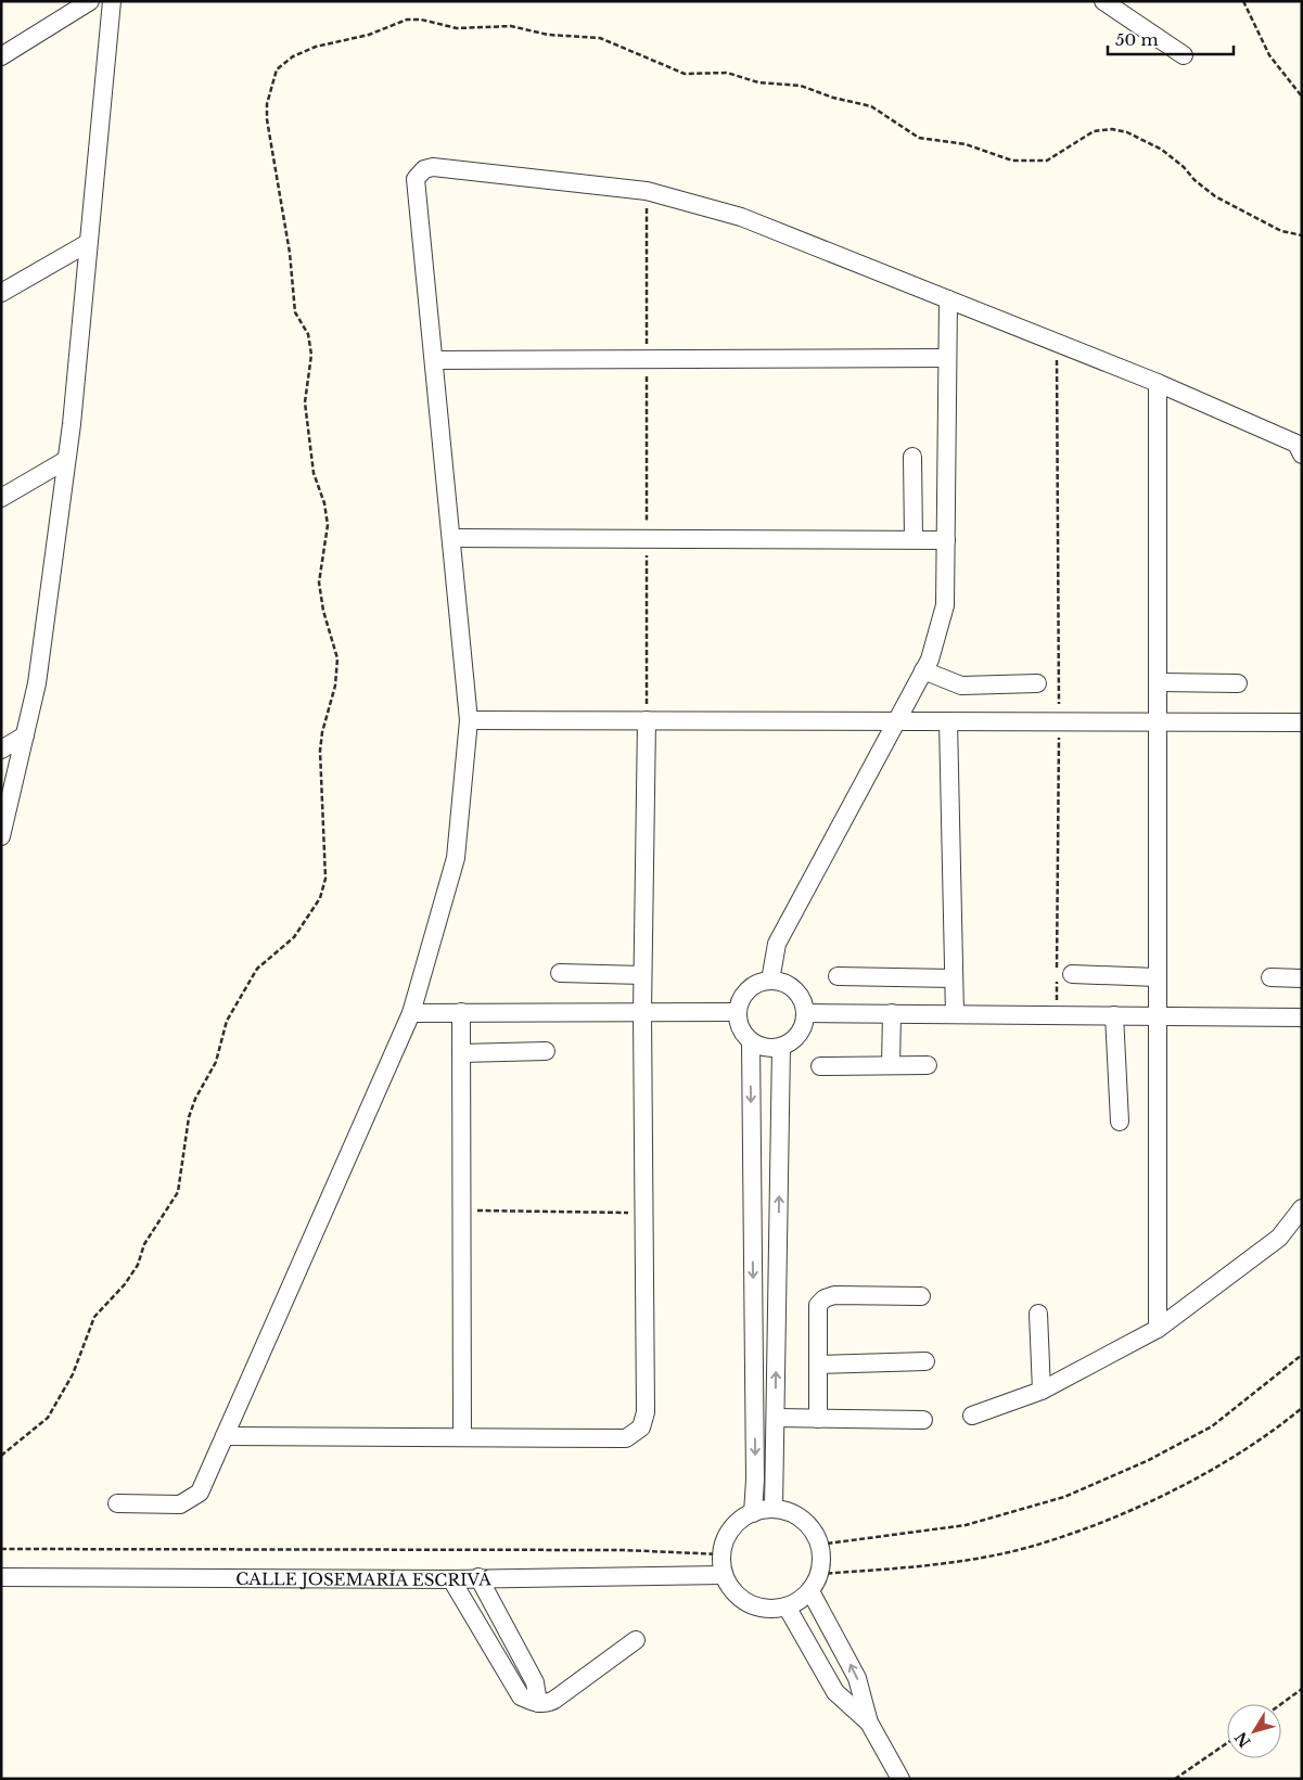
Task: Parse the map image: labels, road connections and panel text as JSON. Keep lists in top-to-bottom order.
{
  "streets": {
    "street": ["CALLE JOSEMARÍA ESCRIVÁ"]
  },
  "scale_bar": "50 m",
  "north": "bottom left"
}
